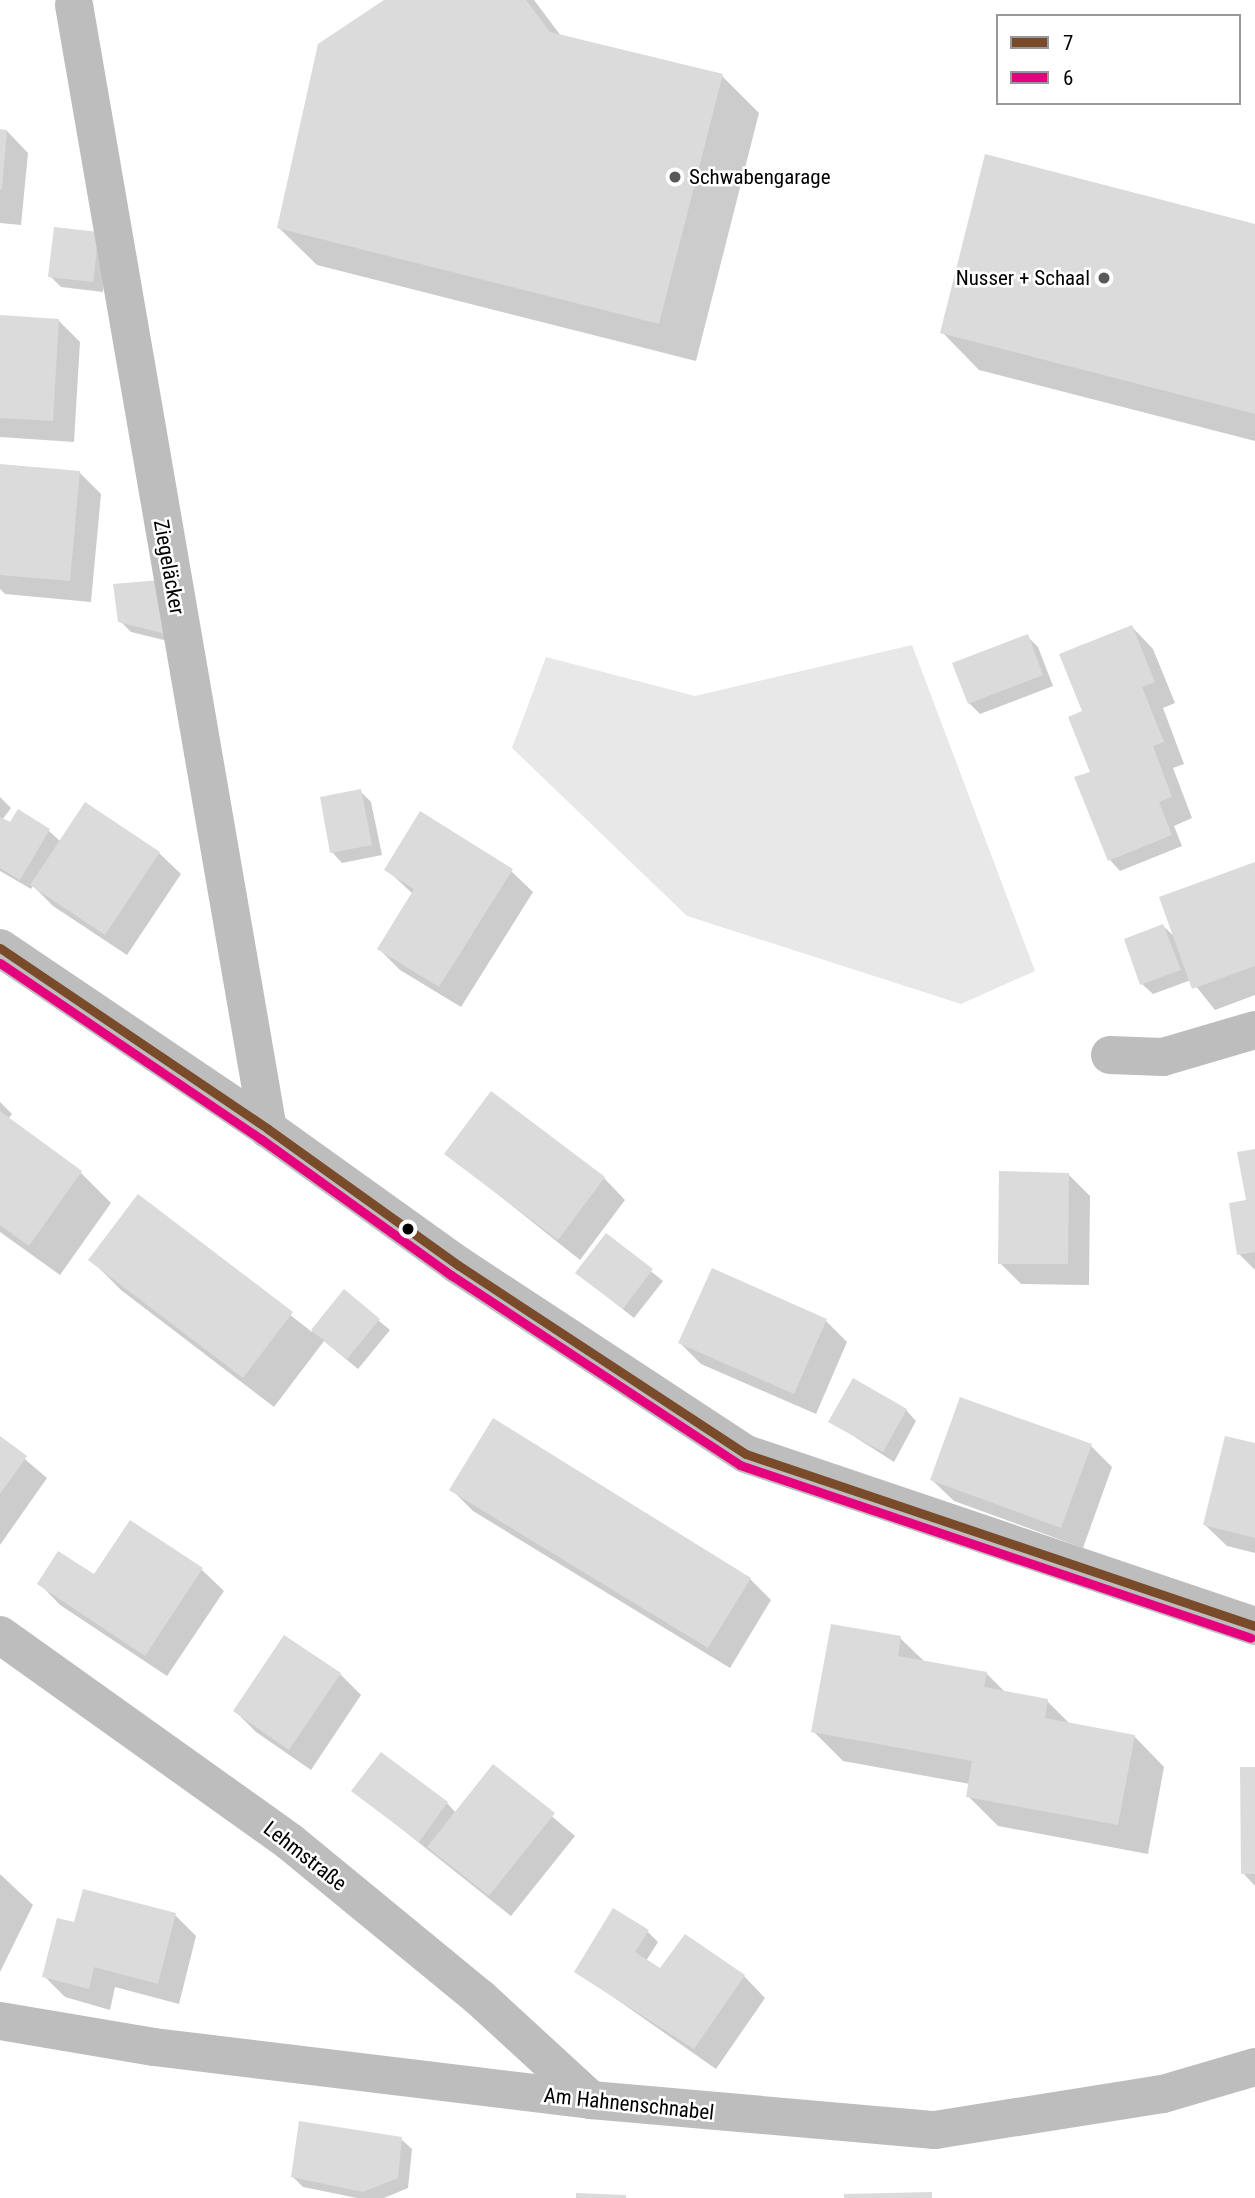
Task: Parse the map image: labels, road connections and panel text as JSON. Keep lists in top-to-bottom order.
{
  "streets": {
    "street": ["Ziegeläcker", "Lehmstraße", "Am Hahnenschnabel"]
  },
  "crossings": [
    ["Lehmstraße", "Am Hahnenschnabel"]
  ],
  "places": ["Schwabengarage", "Nusser + Schaal"],
  "lines": ["transit line 7", "transit line 6"],
  "legend": ["7", "6"]
}
